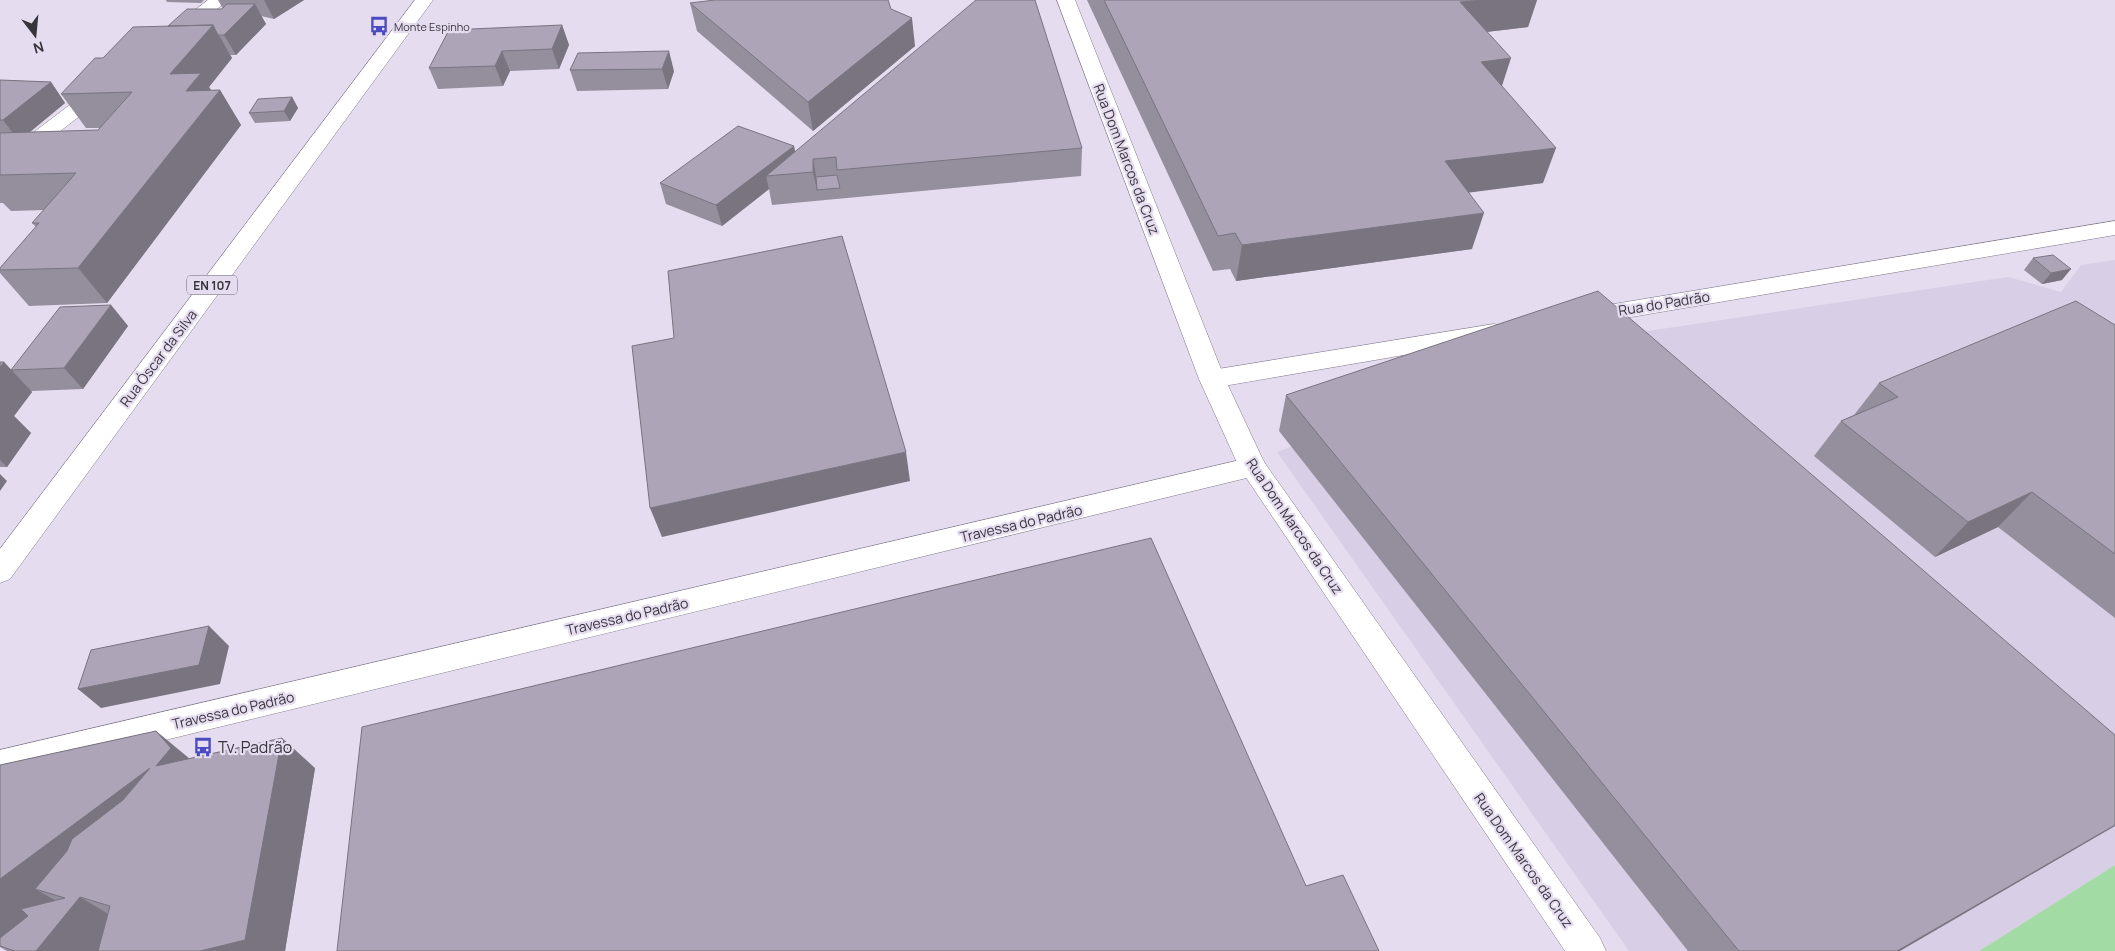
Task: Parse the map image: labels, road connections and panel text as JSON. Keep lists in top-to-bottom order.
{
  "streets": {
    "street": [
      "Rua Dom Marcos da Cruz",
      "EN 107",
      "Rua do Padrão",
      "Rua Óscar da Silva",
      "Travessa do Padrão"
    ]
  },
  "crossings": [
    ["Rua Dom Marcos da Cruz", "Travessa do Padrão"]
  ],
  "places": {
    "bus stop": ["Monte Espinho", "Tv. Padrão"]
  },
  "north": "bottom"
}
